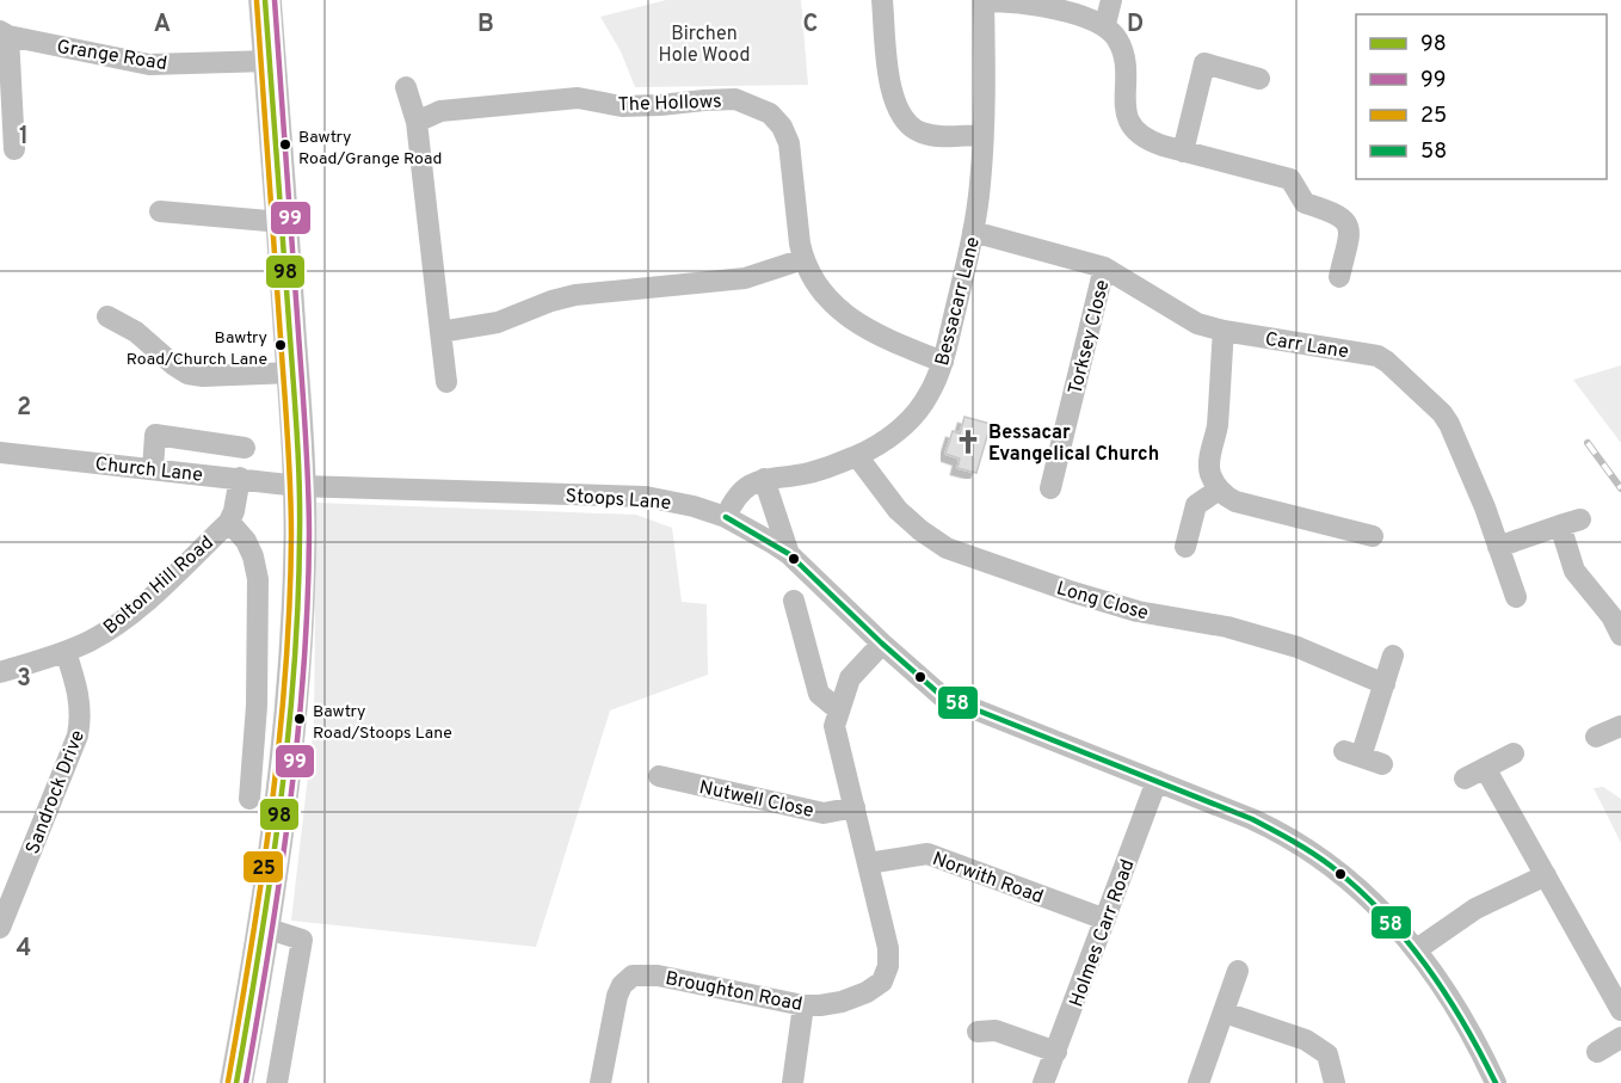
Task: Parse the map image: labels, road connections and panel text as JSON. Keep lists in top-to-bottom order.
{
  "streets": {
    "street": [
      "Grange Road",
      "The Hollows",
      "Bessacarr Lane",
      "Torksey Close",
      "Carr Lane",
      "Church Lane",
      "Stoops Lane",
      "Bolton Hill Road",
      "Long Close",
      "Sandrock Drive",
      "Nutwell Close",
      "Norwith Road",
      "Holmes Carr Road",
      "Broughton Road"
    ]
  },
  "crossings": [
    ["The Hollows", "Bessacarr Lane"],
    ["Bessacarr Lane", "Carr Lane"],
    ["Bessacarr Lane", "Stoops Lane"],
    ["Bessacarr Lane", "Long Close"],
    ["Torksey Close", "Carr Lane"],
    ["Church Lane", "Stoops Lane"],
    ["Church Lane", "Bolton Hill Road"],
    ["Stoops Lane", "Holmes Carr Road"],
    ["Stoops Lane", "Broughton Road"],
    ["Bolton Hill Road", "Sandrock Drive"],
    ["Nutwell Close", "Broughton Road"],
    ["Norwith Road", "Holmes Carr Road"],
    ["Norwith Road", "Broughton Road"]
  ],
  "parks": ["Birchen Hole Wood"],
  "places": {
    "other": ["Bawtry Road/Grange Road", "Bawtry Road/Church Lane", "Bawtry Road/Stoops Lane"],
    "church": ["Bessacar Evangelical Church"]
  },
  "lines": [
    "transit line 98",
    "transit line 99",
    "transit line 25",
    "transit line 58"
  ],
  "legend": [
    "98",
    "99",
    "25",
    "58"
  ],
  "grid": {
    "columns": [
      "A",
      "B",
      "C",
      "D"
    ],
    "rows": [
      "1",
      "2",
      "3",
      "4"
    ]
  }
}
